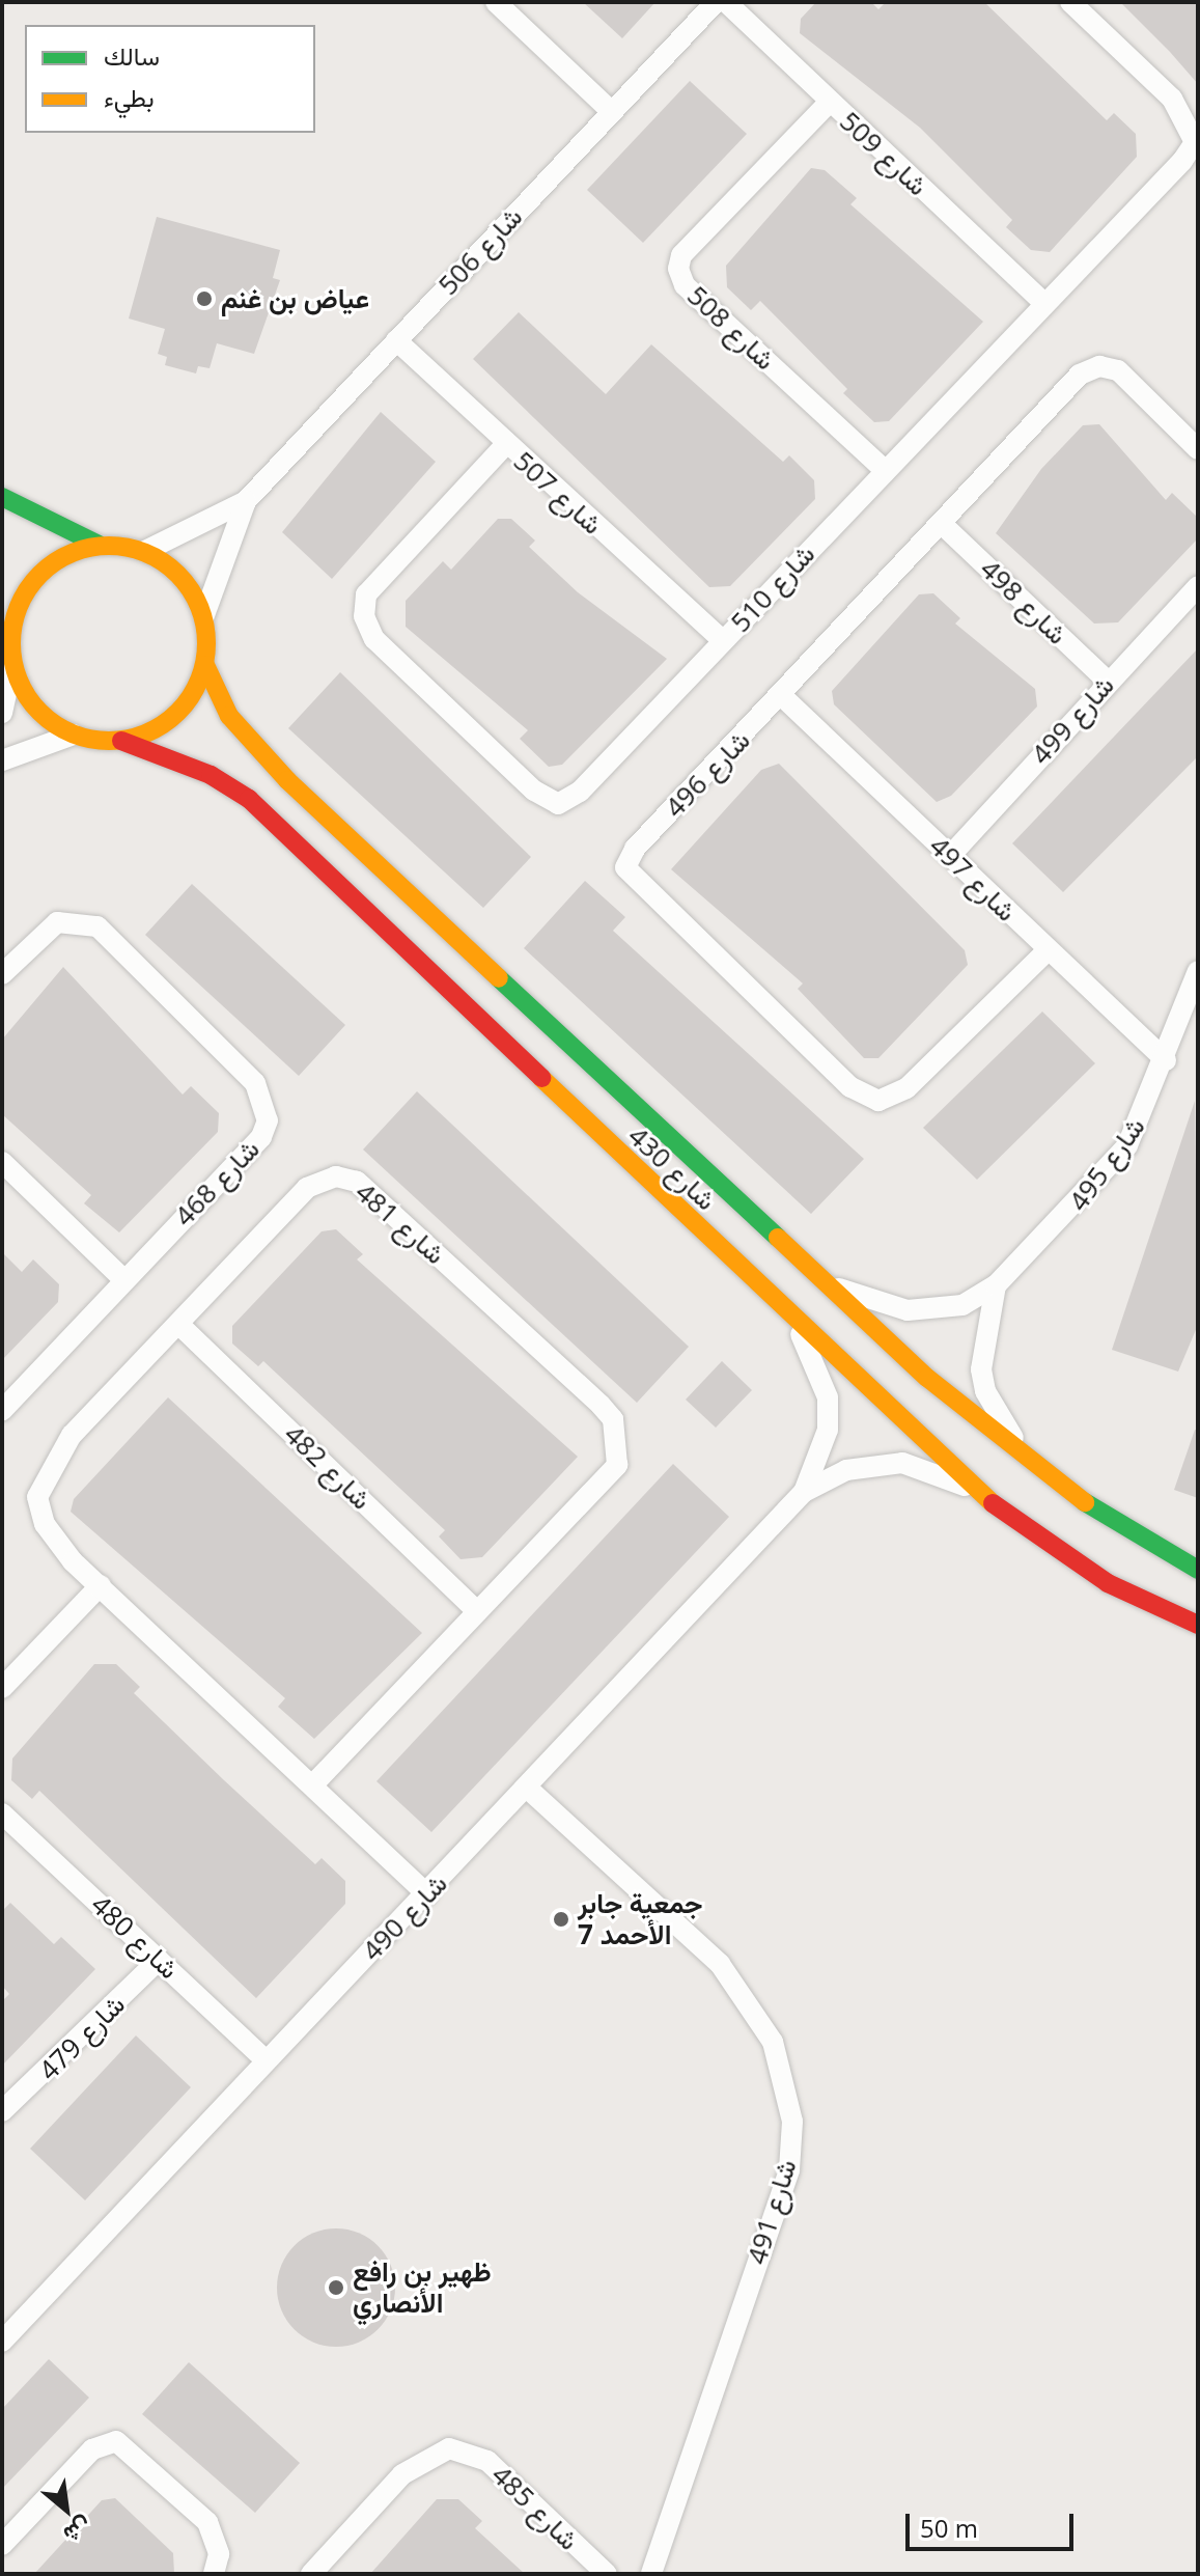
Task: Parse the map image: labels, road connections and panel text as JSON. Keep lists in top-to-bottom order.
{
  "streets": {
    "street": [
      "شارع 509",
      "شارع 506",
      "شارع 508",
      "شارع 507",
      "شارع 510",
      "شارع 498",
      "شارع 499",
      "شارع 496",
      "شارع 497",
      "شارع 495",
      "شارع 430",
      "شارع 468",
      "شارع 481",
      "شارع 482",
      "شارع 490",
      "شارع 480",
      "شارع 479",
      "شارع 491",
      "شارع 485"
    ]
  },
  "crossings": [
    ["شارع 509", "شارع 508"],
    ["شارع 509", "شارع 510"],
    ["شارع 506", "شارع 507"],
    ["شارع 506", "شارع 430"],
    ["شارع 508", "شارع 510"],
    ["شارع 507", "شارع 510"],
    ["شارع 498", "شارع 499"],
    ["شارع 498", "شارع 496"],
    ["شارع 499", "شارع 497"],
    ["شارع 496", "شارع 497"],
    ["شارع 497", "شارع 495"],
    ["شارع 495", "شارع 430"],
    ["شارع 430", "شارع 490"],
    ["شارع 481", "شارع 482"],
    ["شارع 481", "شارع 490"],
    ["شارع 490", "شارع 480"],
    ["شارع 490", "شارع 491"],
    ["شارع 480", "شارع 479"]
  ],
  "places": ["عياض بن غنم", "جمعية جابر الأحمد 7", "ظهير بن رافع الأنصاري"],
  "legend": ["سالك", "بطيء"],
  "scale_bar": "50 m",
  "north": "bottom right"
}
